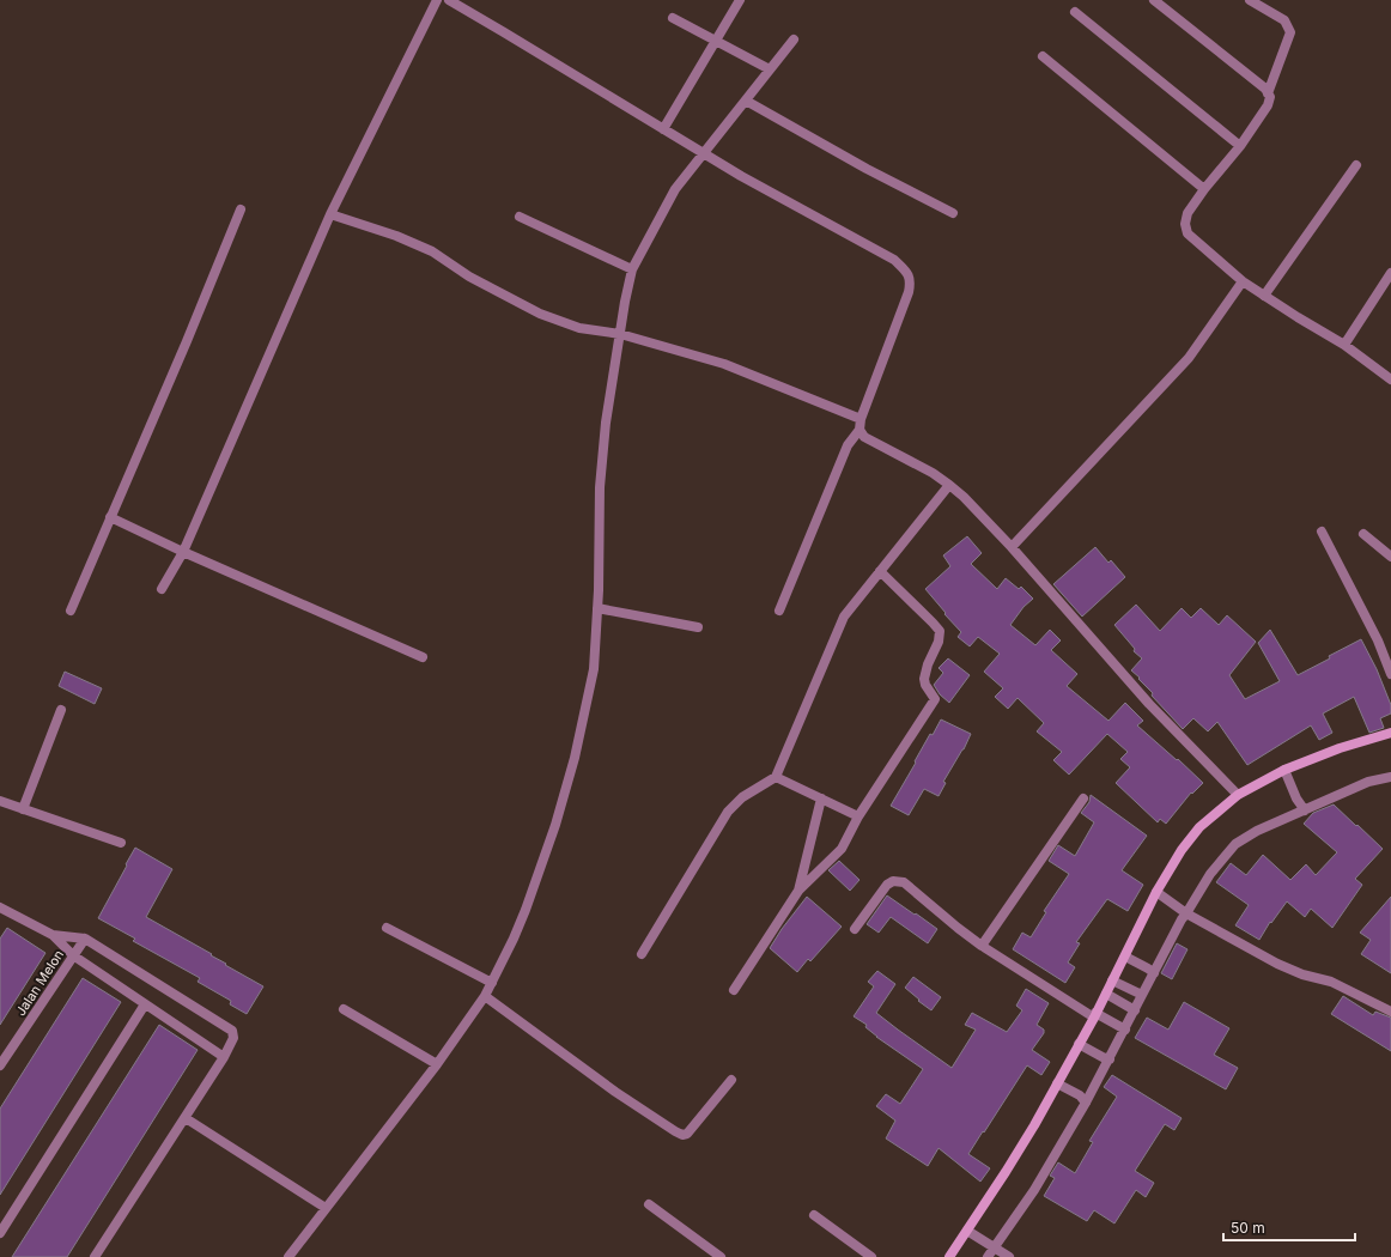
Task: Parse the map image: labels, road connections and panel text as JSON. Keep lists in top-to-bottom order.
{
  "streets": {
    "street": ["Jalan Melon"]
  },
  "scale_bar": "50 m"
}
